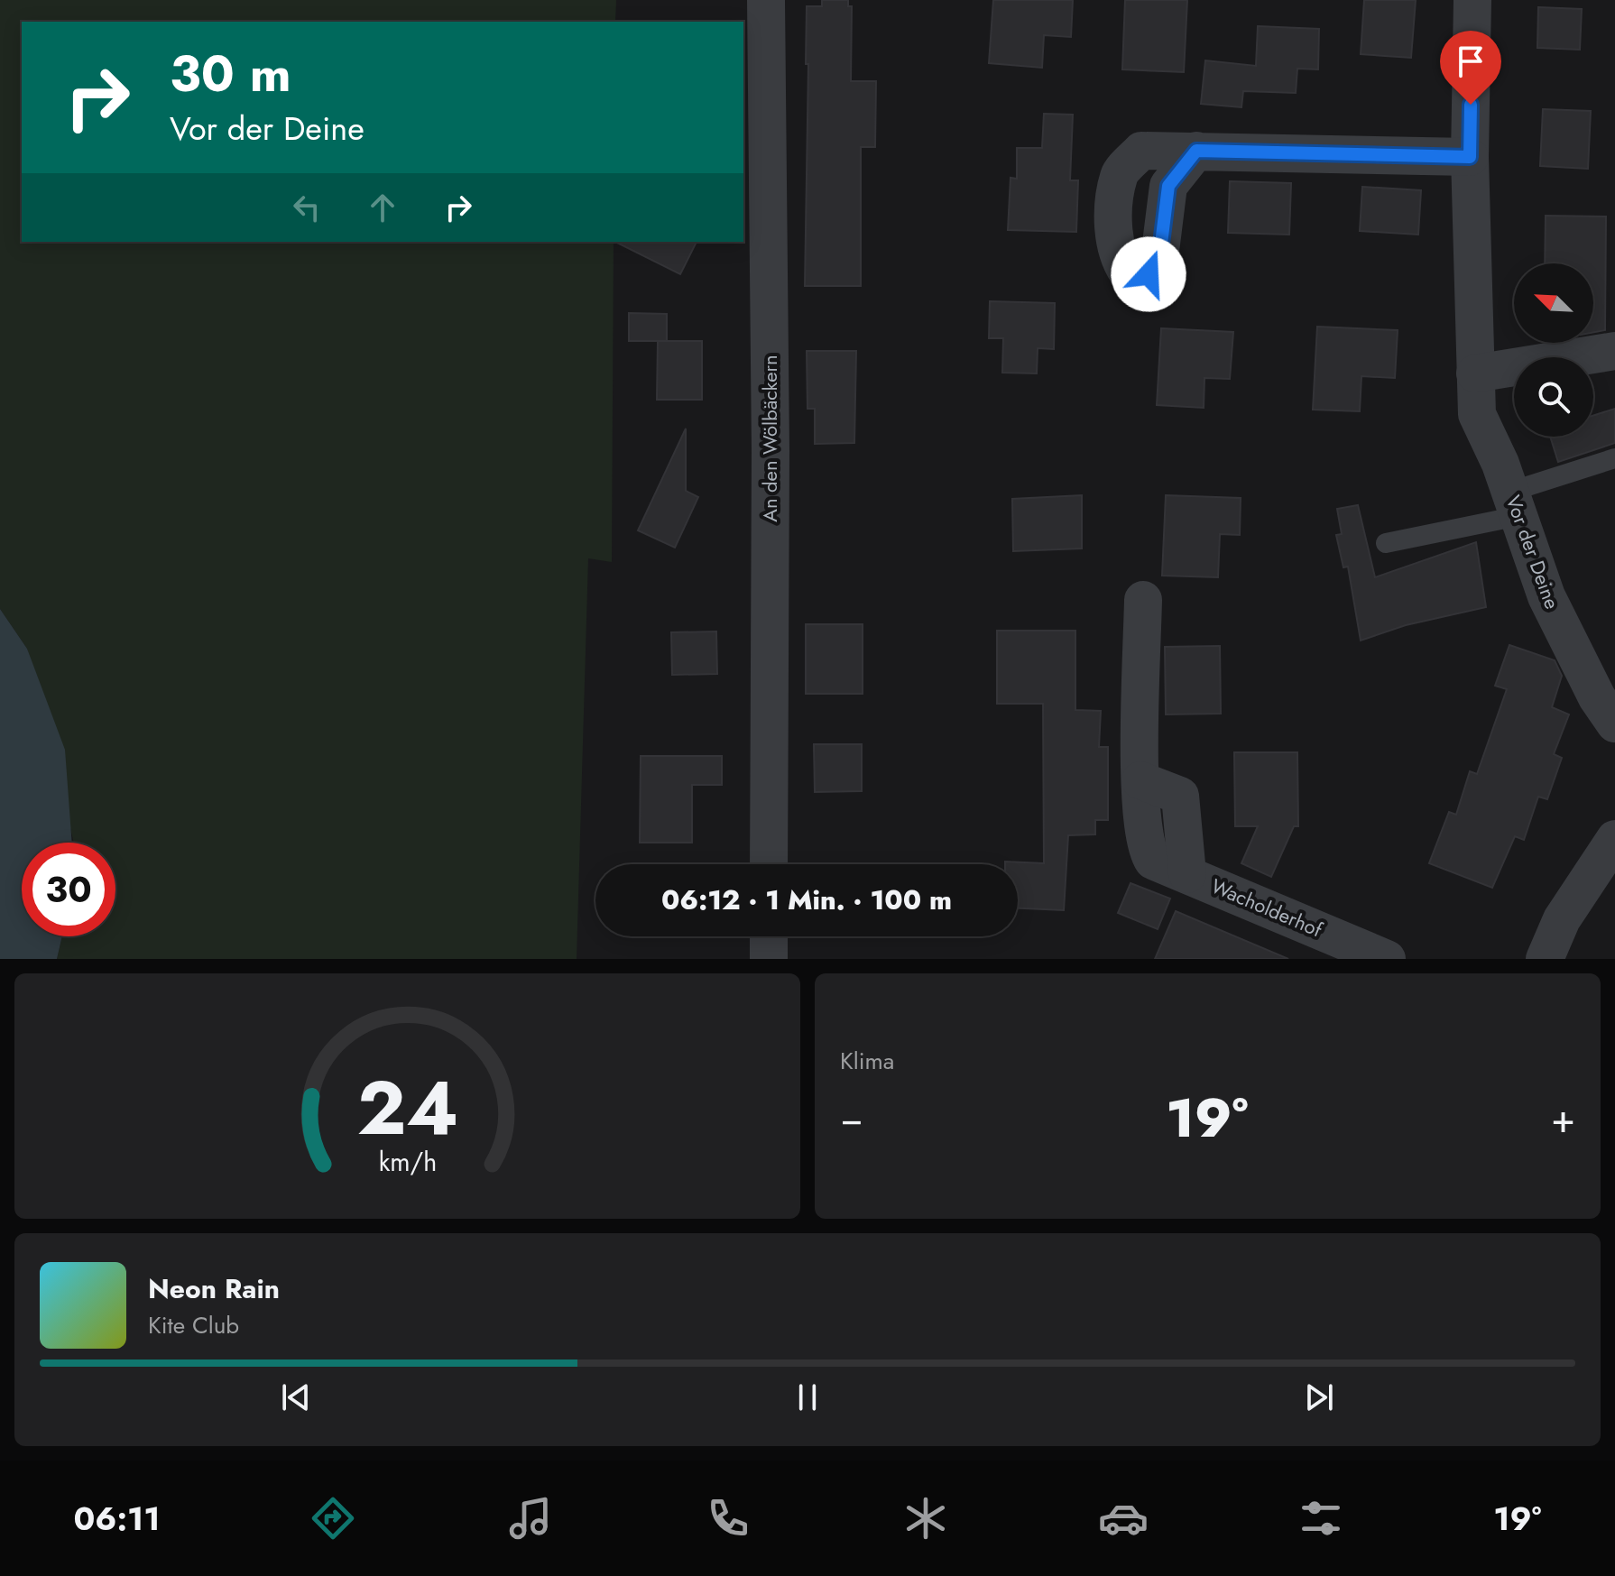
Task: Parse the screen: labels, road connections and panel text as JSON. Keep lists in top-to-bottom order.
{
  "streets": {
    "street": ["An den Wölbäckern", "Vor der Deine", "Wacholderhof"]
  },
  "north": "top left",
  "page": {
    "turn": ["30 m", "Vor der Deine"],
    "limit": "30",
    "trip": "06:12 · 1 Min. · 100 m",
    "tile": "Klima",
    "heat": ["−", "19°", "+"],
    "song": ["Neon Rain", "Kite Club"],
    "tabs": ["06:11", "19°"],
    "gauge": ["24", "km/h"]
  }
}
